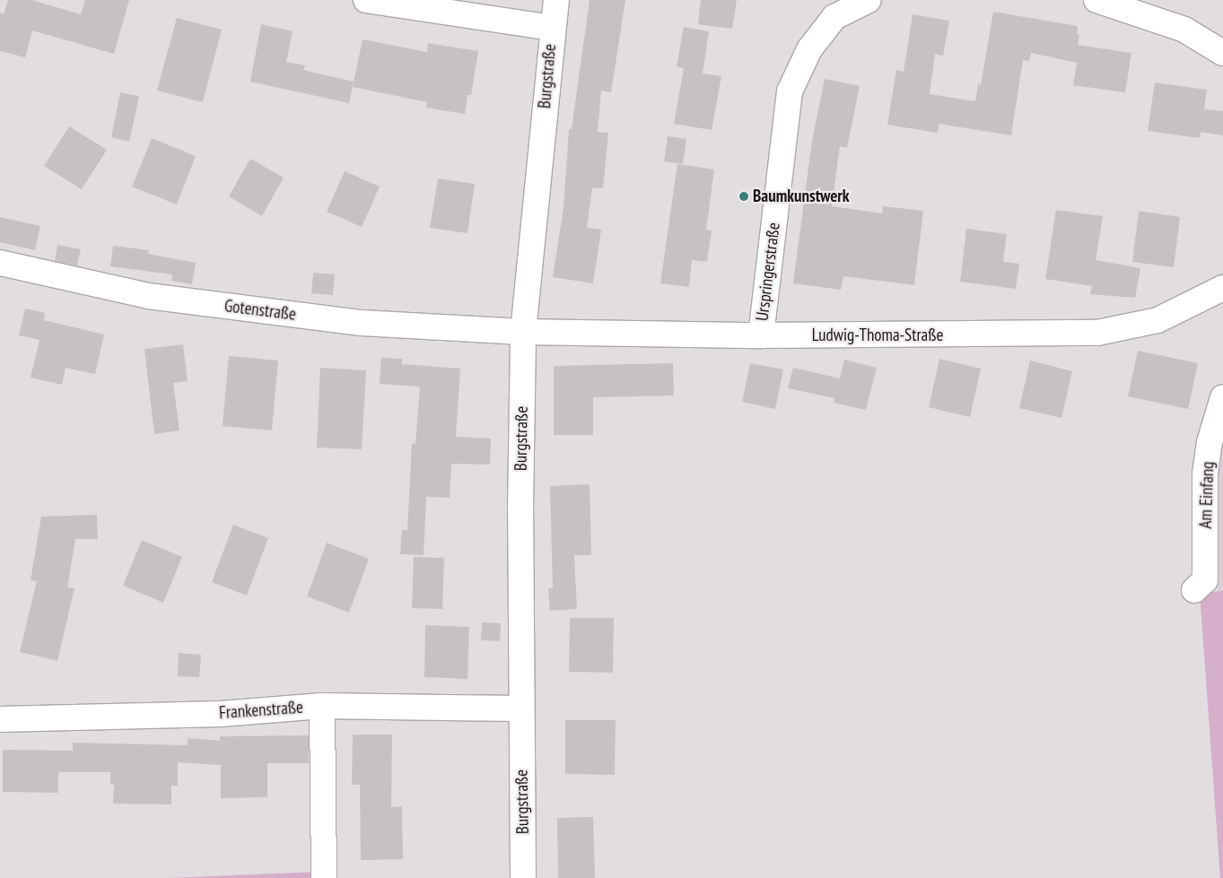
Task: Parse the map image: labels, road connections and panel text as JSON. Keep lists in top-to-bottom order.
{
  "streets": {
    "street": [
      "Burgstraße",
      "Urspringerstraße",
      "Gotenstraße",
      "Ludwig-Thoma-Straße",
      "Am Einfang",
      "Frankenstraße"
    ]
  },
  "crossings": [
    ["Burgstraße", "Gotenstraße"],
    ["Burgstraße", "Ludwig-Thoma-Straße"],
    ["Burgstraße", "Frankenstraße"],
    ["Urspringerstraße", "Ludwig-Thoma-Straße"],
    ["Gotenstraße", "Ludwig-Thoma-Straße"]
  ],
  "places": ["Baumkunstwerk"]
}
